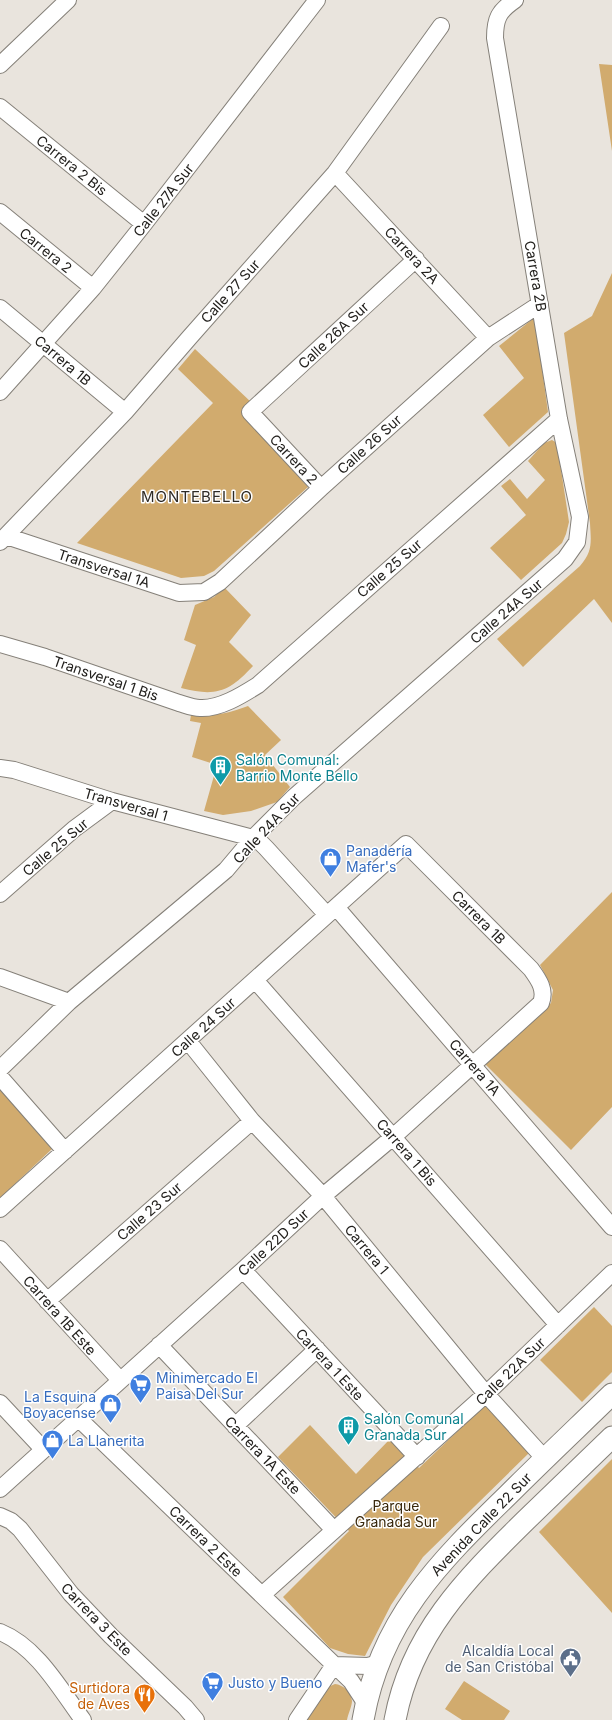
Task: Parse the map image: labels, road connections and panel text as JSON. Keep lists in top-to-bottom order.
{
  "streets": {
    "main road": ["Avenida Calle 22 Sur"],
    "street": [
      "Carrera 2 Bis",
      "Calle 27A Sur",
      "Carrera 2",
      "Carrera 2A",
      "Carrera 2B",
      "Calle 27 Sur",
      "Calle 26A Sur",
      "Carrera 1B",
      "Calle 26 Sur",
      "Transversal 1A",
      "Calle 25 Sur",
      "Calle 24A Sur",
      "Transversal 1 Bis",
      "Transversal 1",
      "Calle 24 Sur",
      "Carrera 1A",
      "Carrera 1 Bis",
      "Calle 23 Sur",
      "Calle 22D Sur",
      "Carrera 1",
      "Carrera 1B Este",
      "Carrera 1 Este",
      "Calle 22A Sur",
      "Carrera 1A Este",
      "Carrera 2 Este",
      "Carrera 3 Este"
    ]
  },
  "crossings": [
    ["Carrera 2 Bis", "Calle 27A Sur"],
    ["Calle 27A Sur", "Carrera 2"],
    ["Calle 27A Sur", "Carrera 1B"],
    ["Carrera 2", "Calle 26A Sur"],
    ["Carrera 2", "Calle 26 Sur"],
    ["Carrera 2A", "Calle 27 Sur"],
    ["Carrera 2A", "Calle 26A Sur"],
    ["Carrera 2A", "Calle 26 Sur"],
    ["Carrera 2B", "Calle 26 Sur"],
    ["Carrera 2B", "Calle 25 Sur"],
    ["Carrera 2B", "Calle 24A Sur"],
    ["Calle 27 Sur", "Carrera 1B"],
    ["Calle 27 Sur", "Transversal 1A"],
    ["Carrera 1B", "Calle 24 Sur"],
    ["Carrera 1B", "Calle 22D Sur"],
    ["Calle 26 Sur", "Transversal 1A"],
    ["Calle 25 Sur", "Transversal 1 Bis"],
    ["Calle 25 Sur", "Transversal 1"],
    ["Calle 24A Sur", "Transversal 1"],
    ["Calle 24A Sur", "Carrera 1A"],
    ["Transversal 1", "Carrera 1A"],
    ["Calle 24 Sur", "Carrera 1A"],
    ["Calle 24 Sur", "Carrera 1 Bis"],
    ["Calle 24 Sur", "Carrera 1"],
    ["Carrera 1A", "Calle 22D Sur"],
    ["Carrera 1 Bis", "Calle 22D Sur"],
    ["Carrera 1 Bis", "Calle 22A Sur"],
    ["Calle 23 Sur", "Carrera 1"],
    ["Calle 23 Sur", "Carrera 1B Este"],
    ["Calle 22D Sur", "Carrera 1"],
    ["Calle 22D Sur", "Carrera 1B Este"],
    ["Calle 22D Sur", "Carrera 1 Este"],
    ["Calle 22D Sur", "Carrera 1A Este"],
    ["Calle 22D Sur", "Carrera 2 Este"],
    ["Carrera 1", "Calle 22A Sur"],
    ["Carrera 1", "Avenida Calle 22 Sur"],
    ["Carrera 1 Este", "Calle 22A Sur"],
    ["Calle 22A Sur", "Carrera 1A Este"],
    ["Calle 22A Sur", "Carrera 2 Este"],
    ["Avenida Calle 22 Sur", "Carrera 2 Este"]
  ],
  "districts": ["MONTEBELLO"],
  "parks": ["Parque Granada Sur"],
  "places": {
    "building": ["Salón Comunal: Barrio Monte Bello", "Salón Comunal Granada Sur"],
    "shop": ["Panadería Mafer's", "La Esquina Boyacense", "La Llanerita"],
    "supermarket": ["Minimercado El Paisa Del Sur", "Justo y Bueno"],
    "public building": ["Alcaldía Local de San Cristóbal"],
    "restaurant": ["Surtidora de Aves"]
  }
}
